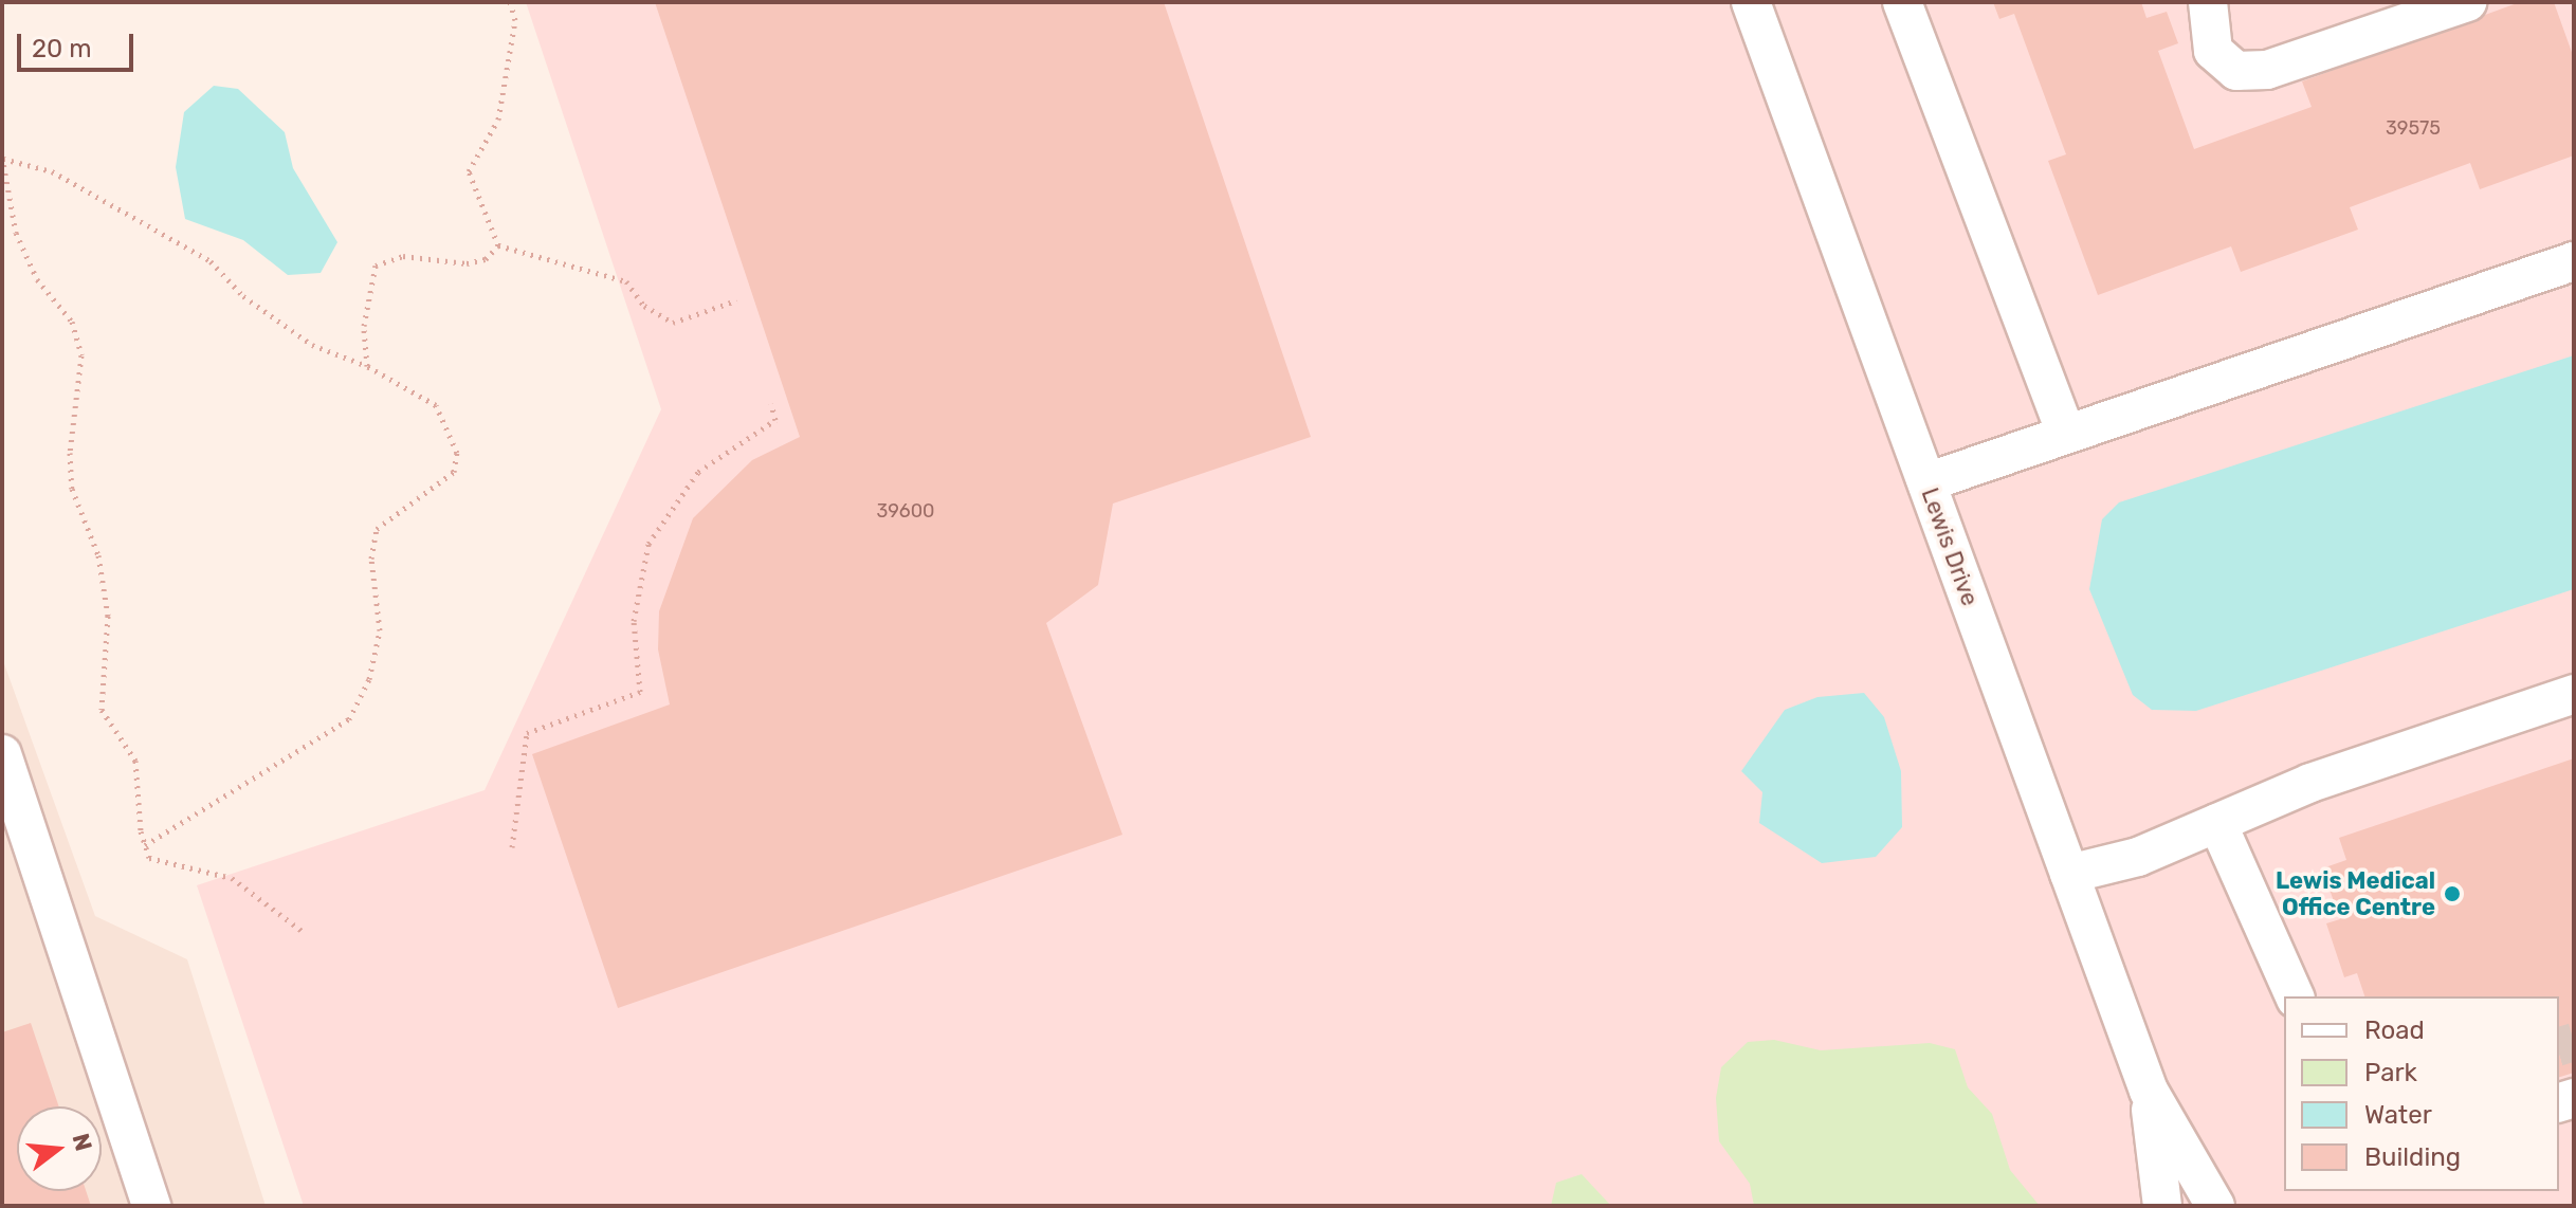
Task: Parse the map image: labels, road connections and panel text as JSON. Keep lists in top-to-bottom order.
{
  "streets": {
    "street": ["Lewis Drive"]
  },
  "places": ["Lewis Medical Office Centre"],
  "house_numbers": ["39575", "39600"],
  "legend": [
    "Road",
    "Park",
    "Water",
    "Building"
  ],
  "scale_bar": "20 m",
  "north": "right"
}
